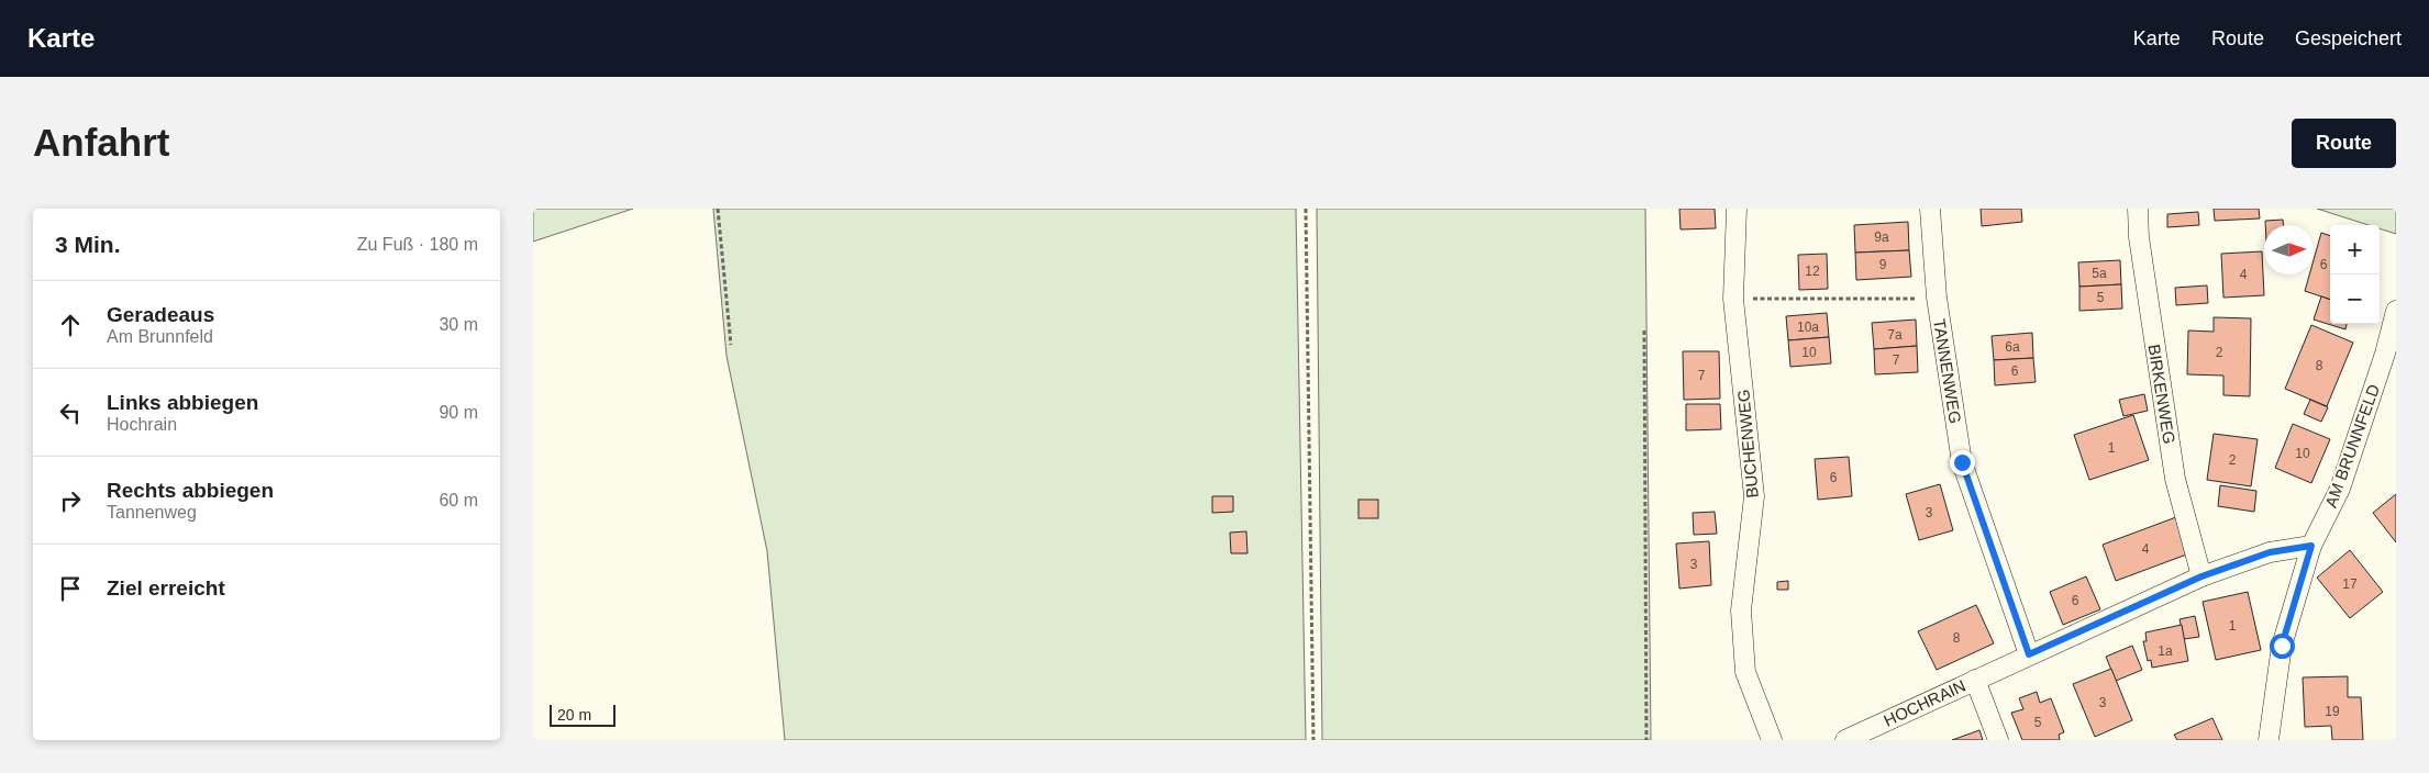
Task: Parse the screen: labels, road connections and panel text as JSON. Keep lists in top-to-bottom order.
{
  "streets": {
    "street": [
      "TANNENWEG",
      "BIRKENWEG",
      "BUCHENWEG",
      "AM BRUNNFELD",
      "HOCHRAIN"
    ]
  },
  "crossings": [
    ["TANNENWEG", "HOCHRAIN"],
    ["BIRKENWEG", "HOCHRAIN"],
    ["AM BRUNNFELD", "HOCHRAIN"]
  ],
  "house_numbers": [
    "9a",
    "9",
    "6",
    "12",
    "5a",
    "4",
    "5",
    "10a",
    "7a",
    "6a",
    "10",
    "2",
    "7",
    "8",
    "6",
    "7",
    "1",
    "10",
    "2",
    "6",
    "3",
    "4",
    "3",
    "17",
    "6",
    "1",
    "8",
    "1a",
    "3",
    "19",
    "5"
  ],
  "scale_bar": "20 m",
  "north": "right",
  "page": {
    "header": "Karte",
    "nav": ["Karte", "Route", "Gespeichert"],
    "buttons": "Route",
    "title": "Anfahrt",
    "heading": ["3 Min.", "Zu Fuß · 180 m"],
    "map_buttons": ["+", "−"],
    "list": [
      ["Geradeaus", "Am Brunnfeld", "30 m"],
      ["Links abbiegen", "Hochrain", "90 m"],
      ["Rechts abbiegen", "Tannenweg", "60 m"],
      "Ziel erreicht"
    ],
    "scale": "20 m"
  }
}
